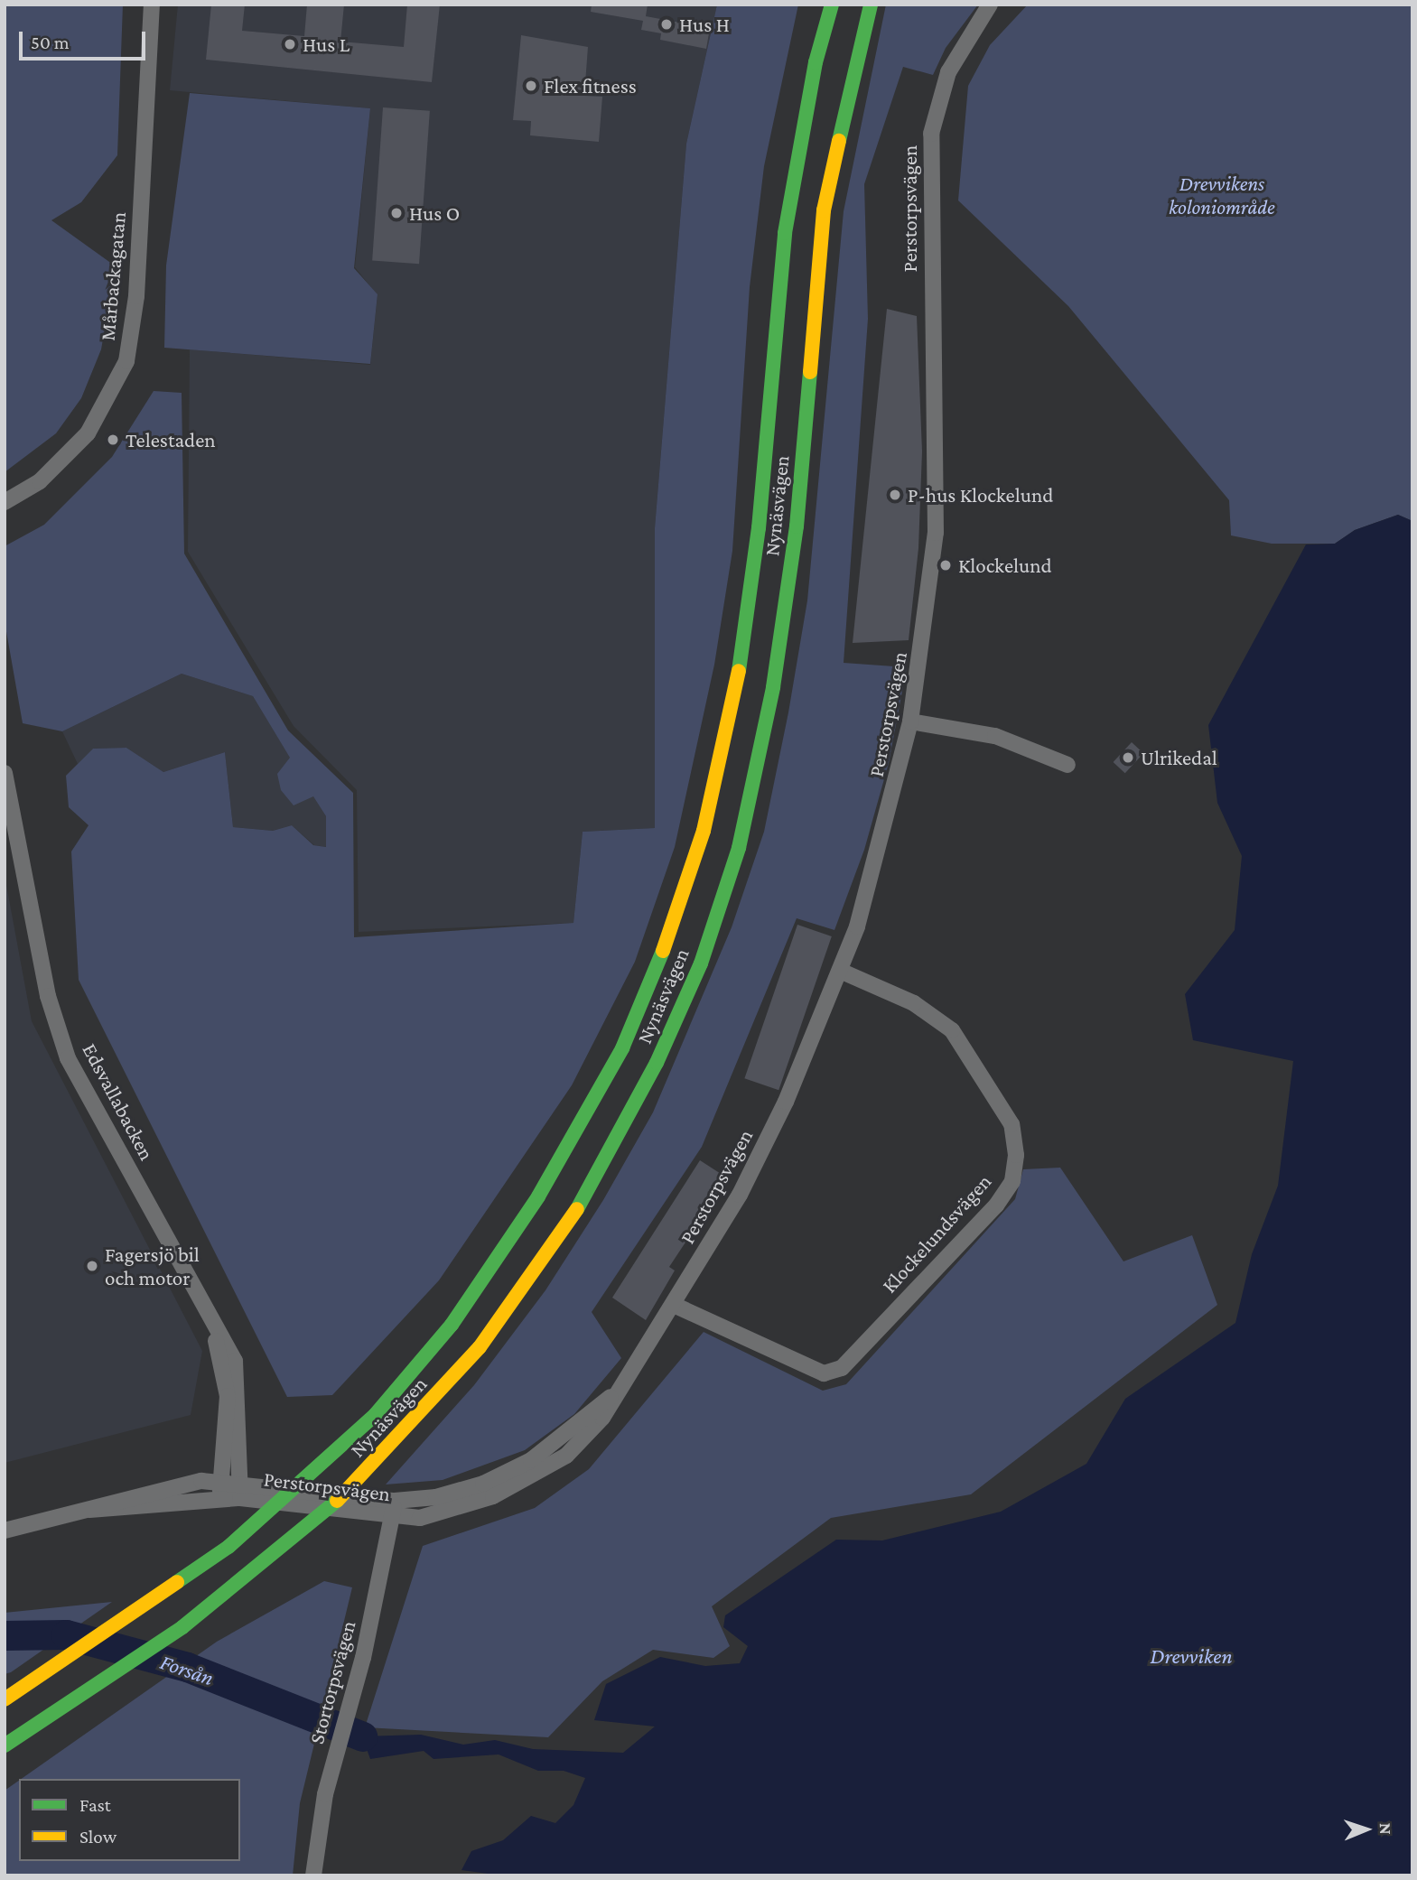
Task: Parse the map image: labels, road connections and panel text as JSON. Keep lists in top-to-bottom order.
{
  "streets": {
    "highway": ["Nynäsvägen"],
    "street": [
      "Perstorpsvägen",
      "Mårbackagatan",
      "Edsvallabacken",
      "Klockelundsvägen",
      "Stortorpsvägen"
    ]
  },
  "crossings": [
    ["Perstorpsvägen", "Edsvallabacken"],
    ["Perstorpsvägen", "Klockelundsvägen"],
    ["Perstorpsvägen", "Stortorpsvägen"]
  ],
  "water": ["Drevviken", "Forsån"],
  "parks": ["Drevvikens koloniområde"],
  "places": [
    "Hus H",
    "Hus L",
    "Flex fitness",
    "Hus O",
    "Telestaden",
    "P-hus Klockelund",
    "Klockelund",
    "Ulrikedal",
    "Fagersjö bil och motor"
  ],
  "legend": ["Fast", "Slow"],
  "scale_bar": "50 m",
  "north": "right"
}
